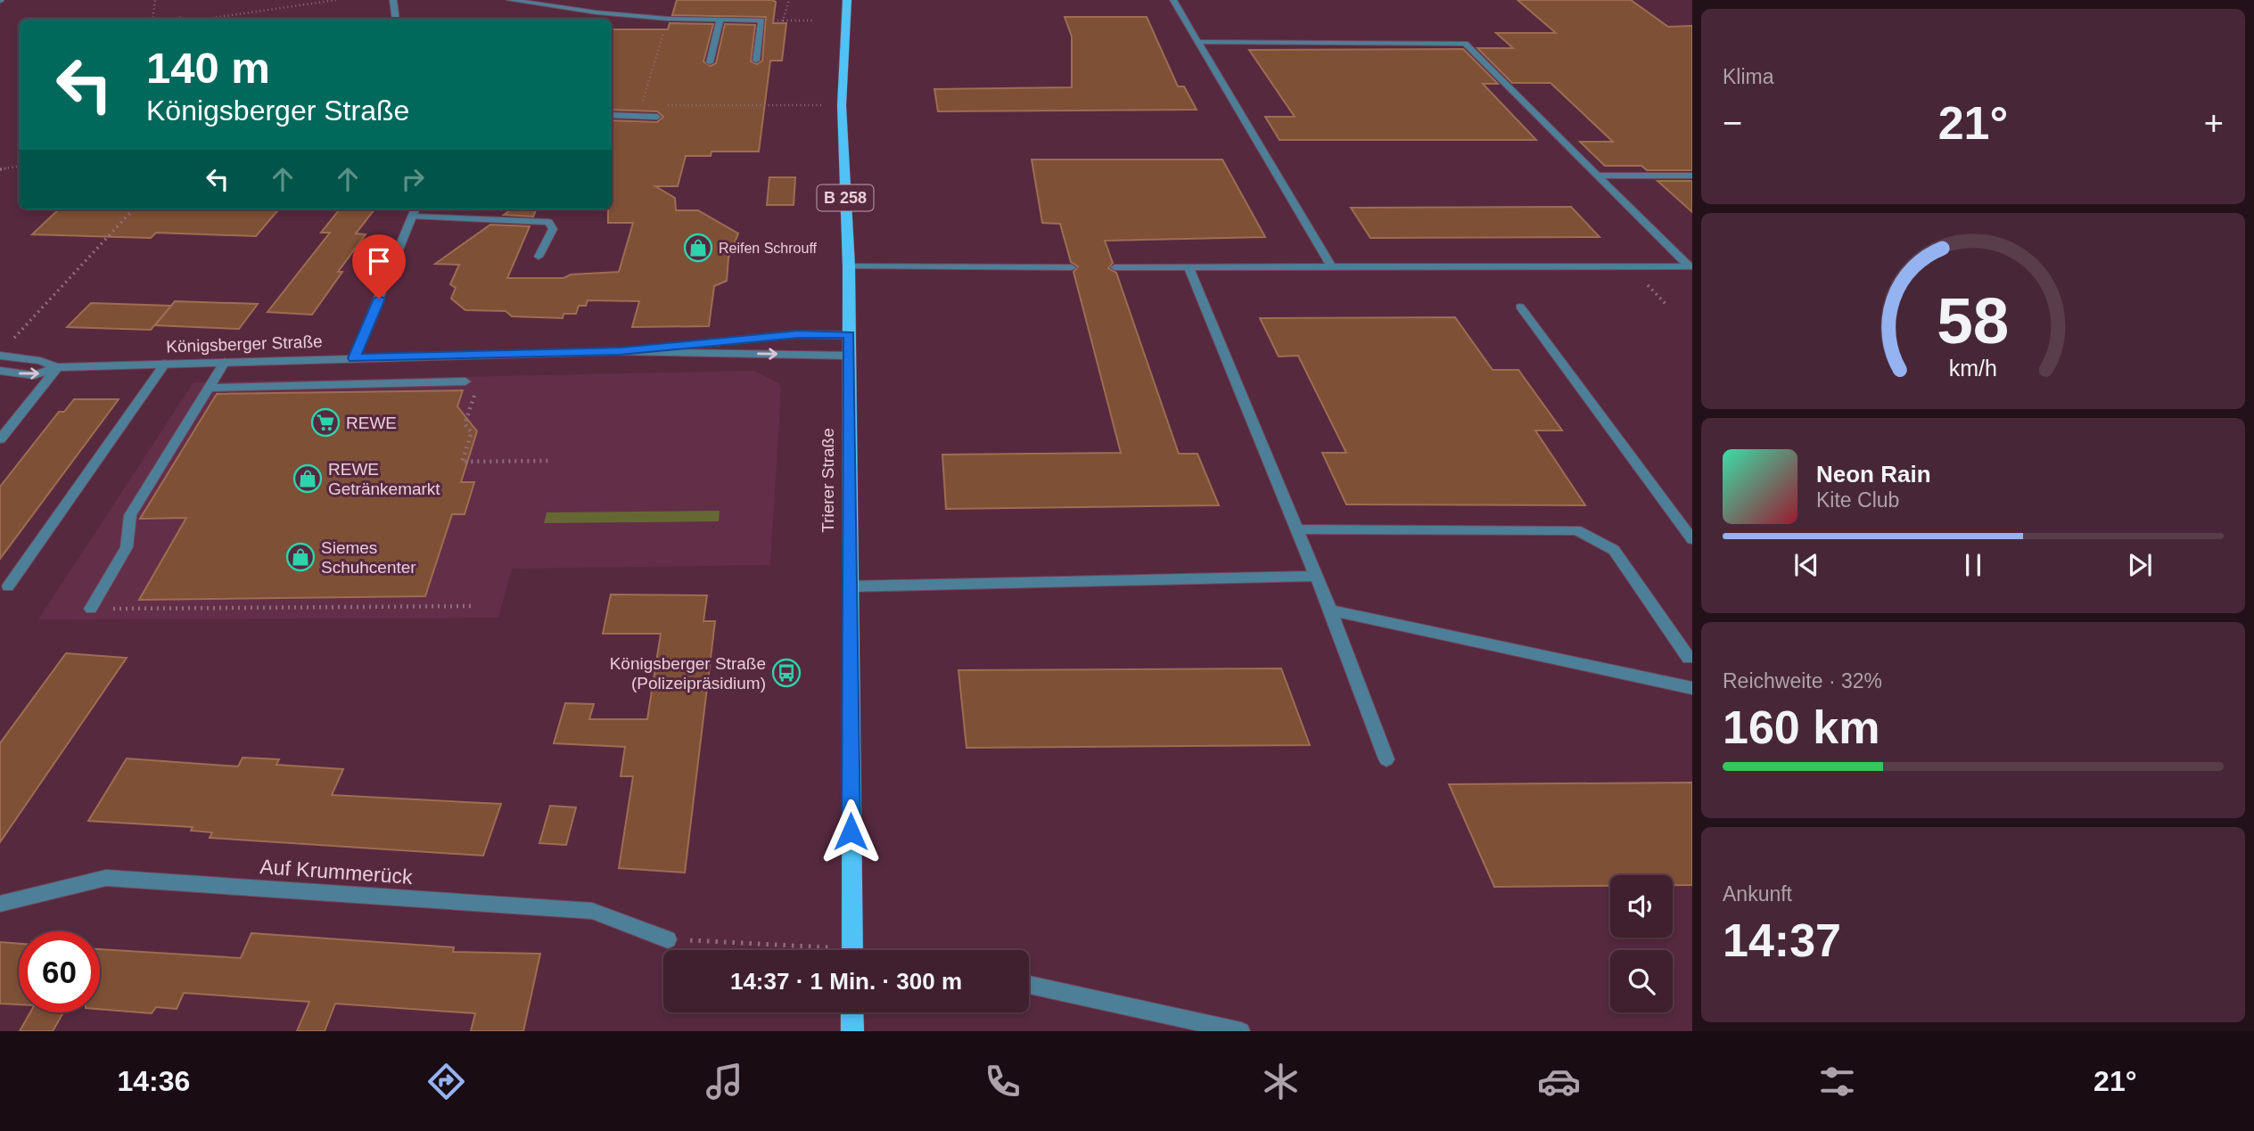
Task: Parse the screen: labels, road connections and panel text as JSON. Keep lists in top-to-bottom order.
{
  "streets": {
    "main road": ["B 258", "Trierer Straße"],
    "street": ["Königsberger Straße", "Auf Krummerück"]
  },
  "crossings": [
    ["Königsberger Straße", "Trierer Straße"]
  ],
  "places": {
    "shop": ["Reifen Schrouff", "REWE Getränkemarkt", "Siemes Schuhcenter"],
    "supermarket": ["REWE"],
    "bus stop": ["Königsberger Straße (Polizeipräsidium)"]
  },
  "page": {
    "tile": [
      "Klima",
      ["Reichweite · 32%", "160 km"],
      ["Ankunft", "14:37"]
    ],
    "turn": ["140 m", "Königsberger Straße"],
    "heat": ["−", "21°", "+"],
    "song": ["Neon Rain", "Kite Club"],
    "limit": "60",
    "trip": "14:37 · 1 Min. · 300 m",
    "tabs": ["14:36", "21°"],
    "gauge": ["58", "km/h"]
  }
}
